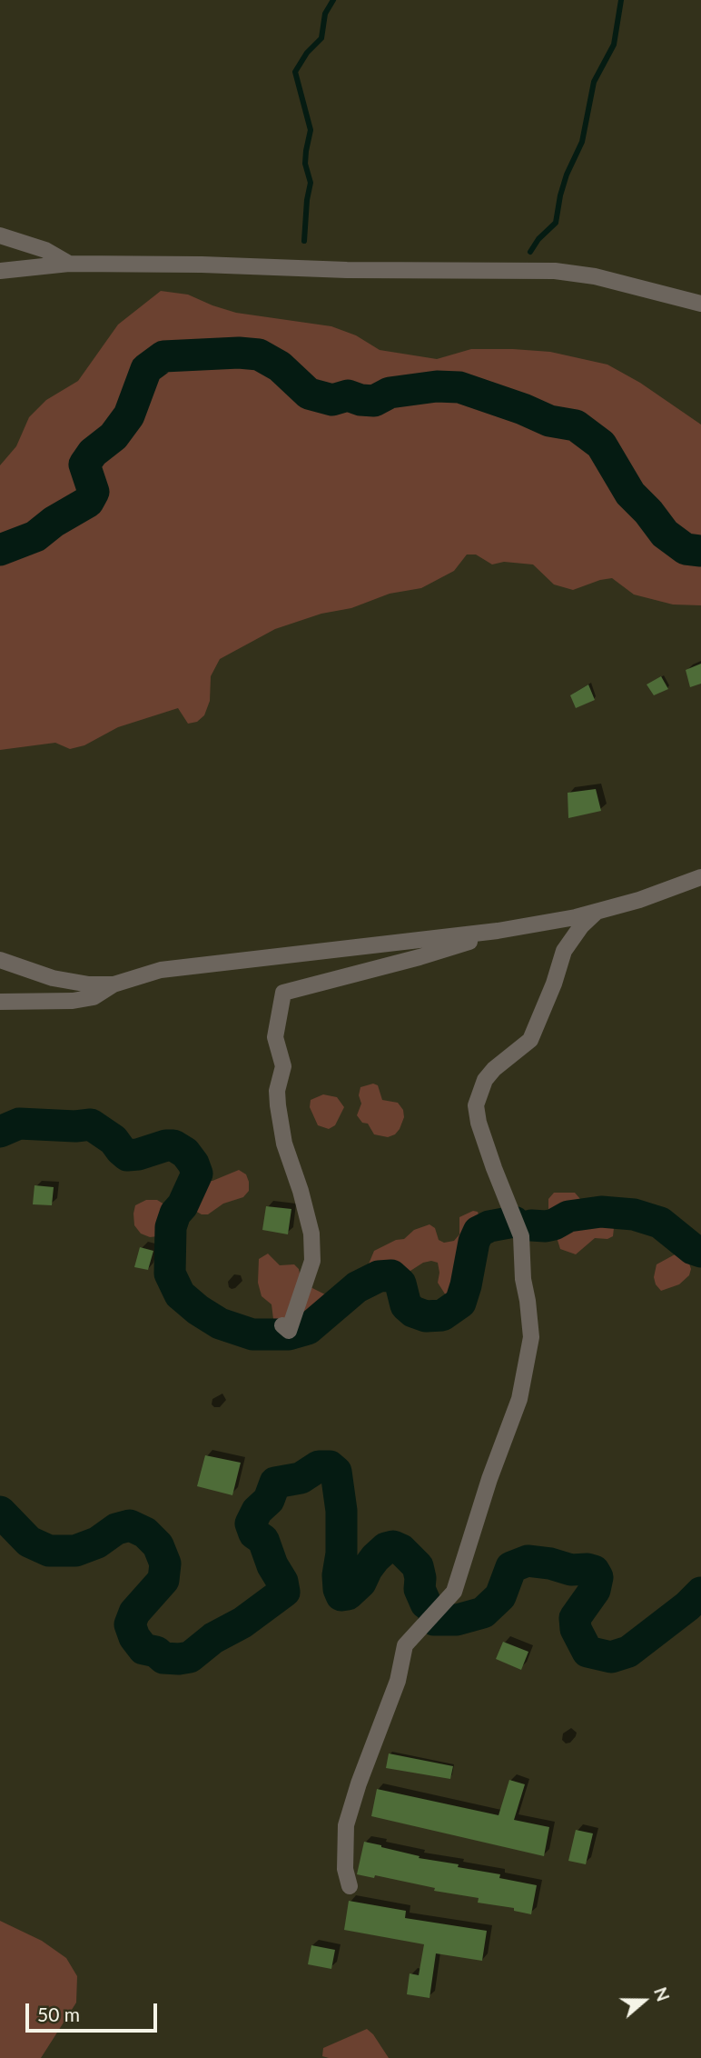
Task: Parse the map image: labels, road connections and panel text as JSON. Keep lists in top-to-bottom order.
{
  "scale_bar": "50 m",
  "north": "right"
}
